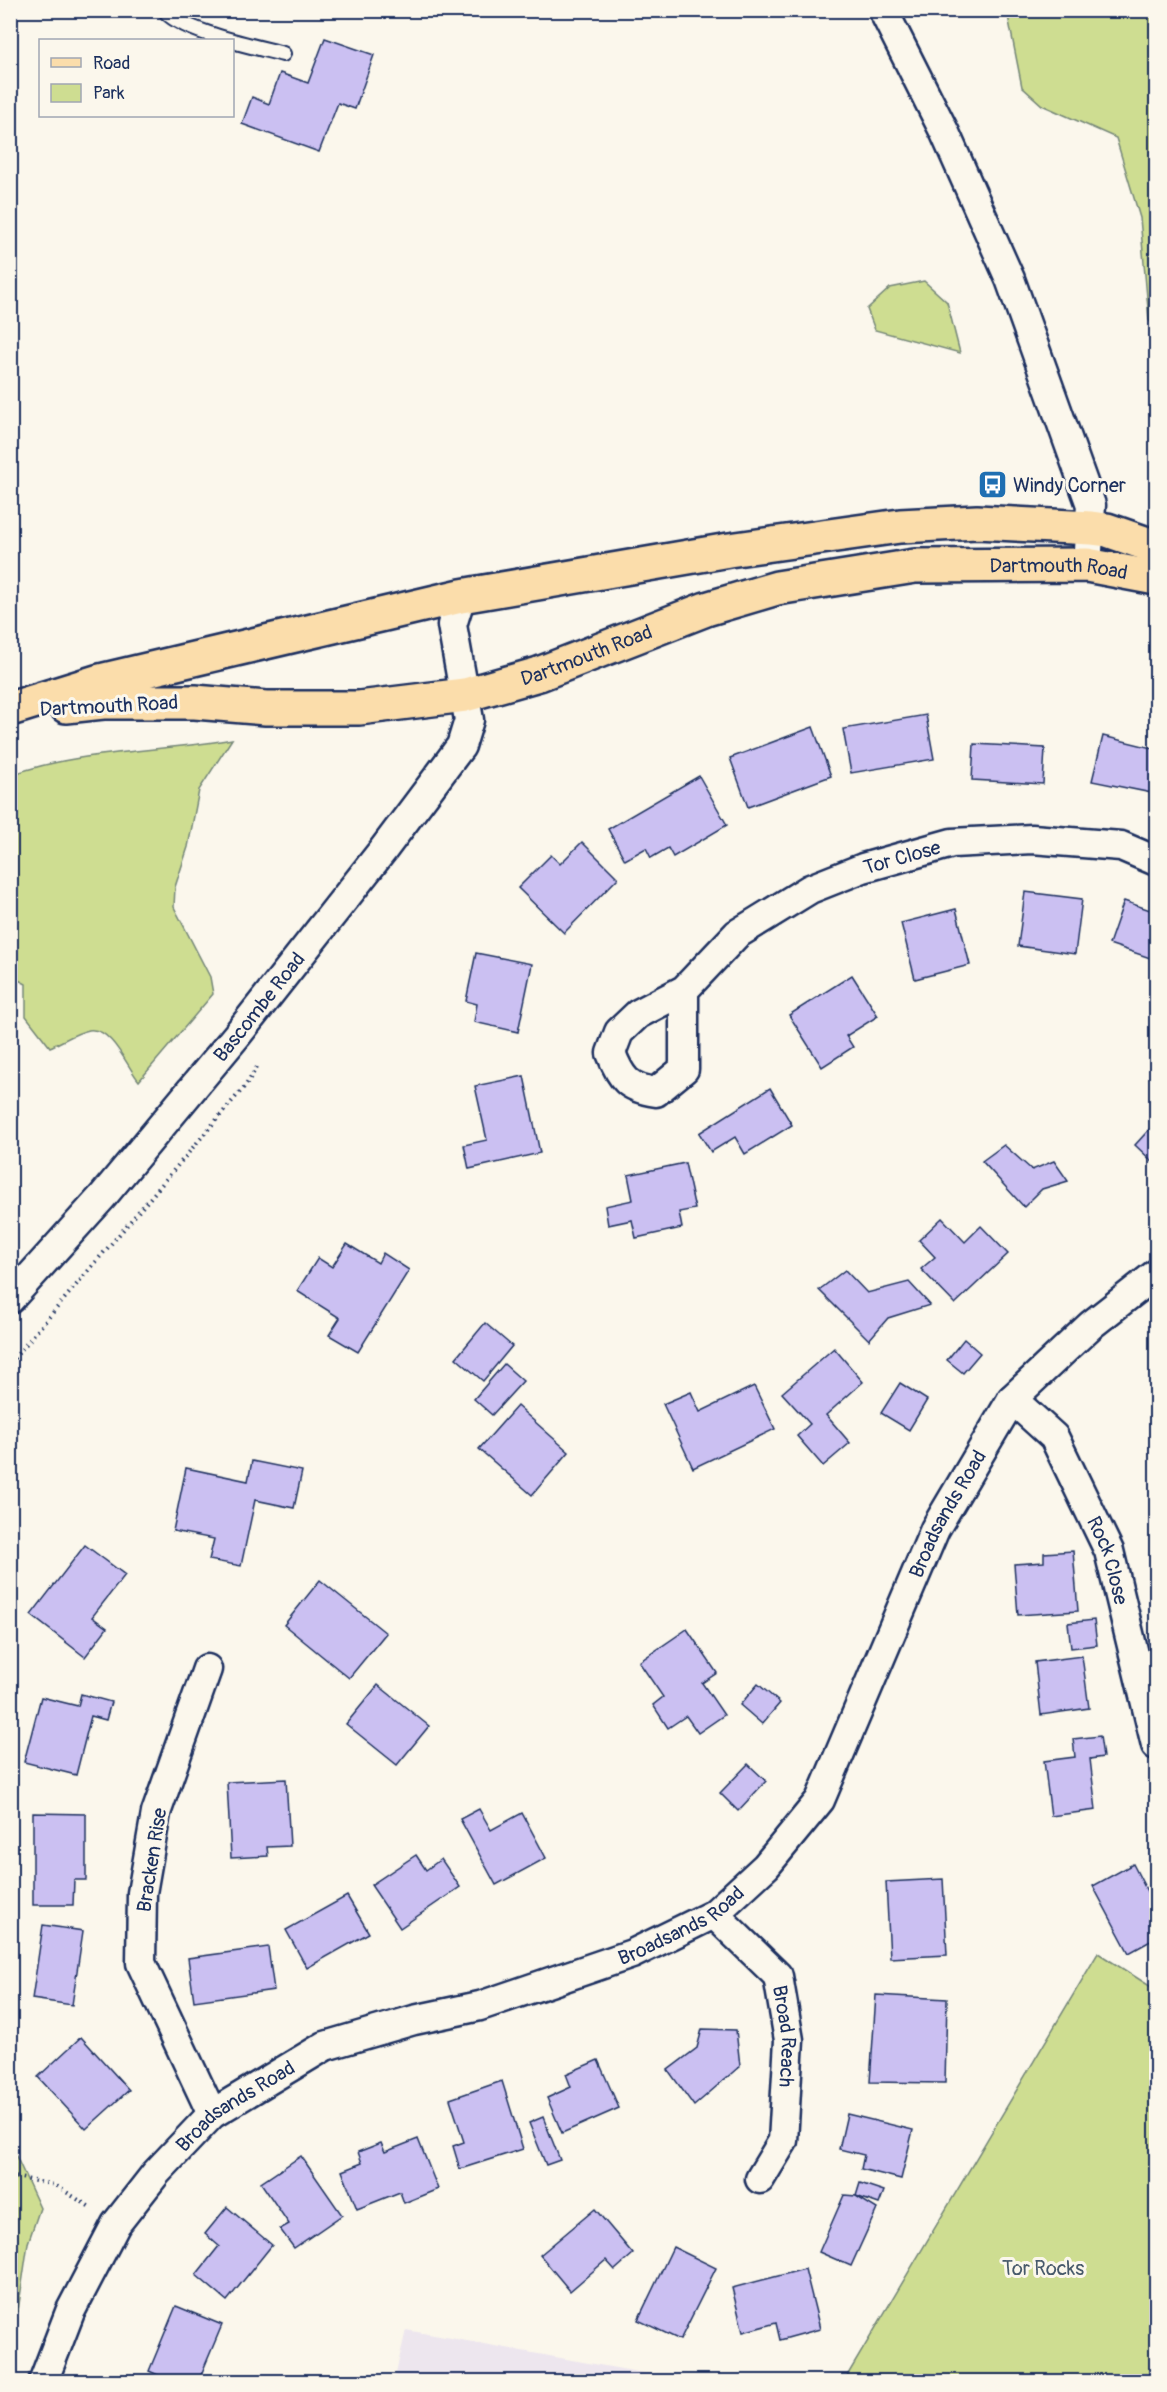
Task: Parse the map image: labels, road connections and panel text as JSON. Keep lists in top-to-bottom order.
{
  "streets": {
    "main road": ["Dartmouth Road"],
    "street": [
      "Tor Close",
      "Bascombe Road",
      "Broadsands Road",
      "Rock Close",
      "Bracken Rise",
      "Broad Reach"
    ]
  },
  "crossings": [
    ["Dartmouth Road", "Bascombe Road"],
    ["Broadsands Road", "Rock Close"],
    ["Broadsands Road", "Bracken Rise"],
    ["Broadsands Road", "Broad Reach"]
  ],
  "parks": ["Tor Rocks"],
  "places": {
    "bus stop": ["Windy Corner"]
  },
  "legend": ["Road", "Park"]
}
